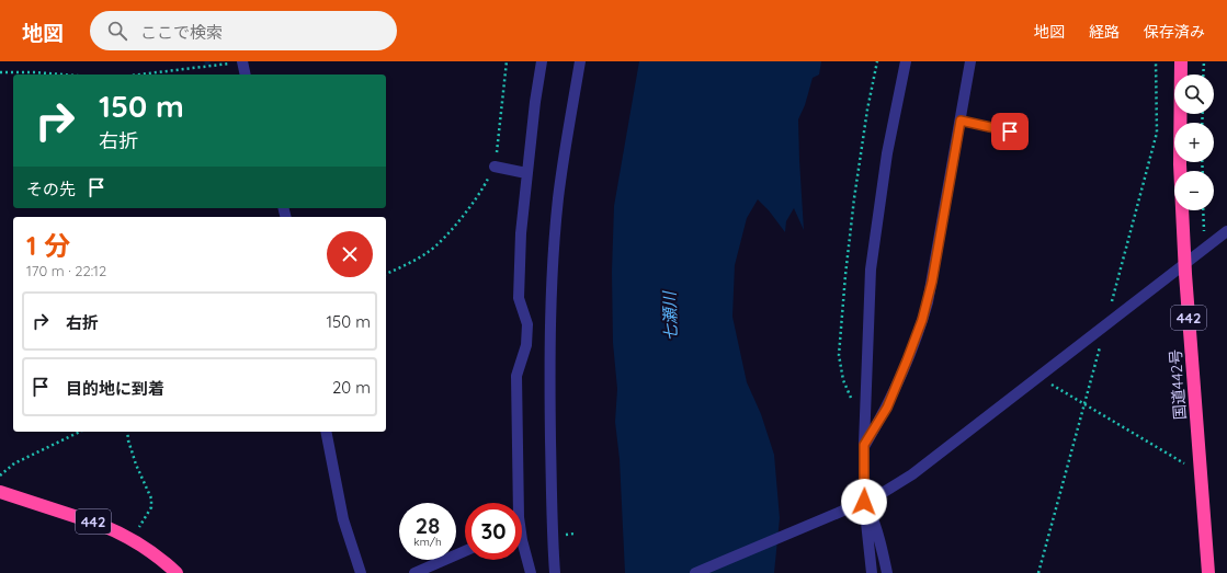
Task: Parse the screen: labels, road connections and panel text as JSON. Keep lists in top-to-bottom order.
{
  "streets": {
    "highway": ["442", "国道442号"]
  },
  "water": ["七瀬川"],
  "page": {
    "header": "地図",
    "search": "ここで検索",
    "nav": ["地図", "経路", "保存済み"],
    "map_buttons": ["+", "−"],
    "turn": ["150 m", "右折"],
    "then": "その先",
    "heading": ["1 分", "170 m · 22:12"],
    "list": [
      {
        "name": "右折",
        "value": "150 m"
      },
      {
        "name": "目的地に到着",
        "value": "20 m"
      }
    ],
    "speed": "28 km/h",
    "limit": "30"
  }
}
